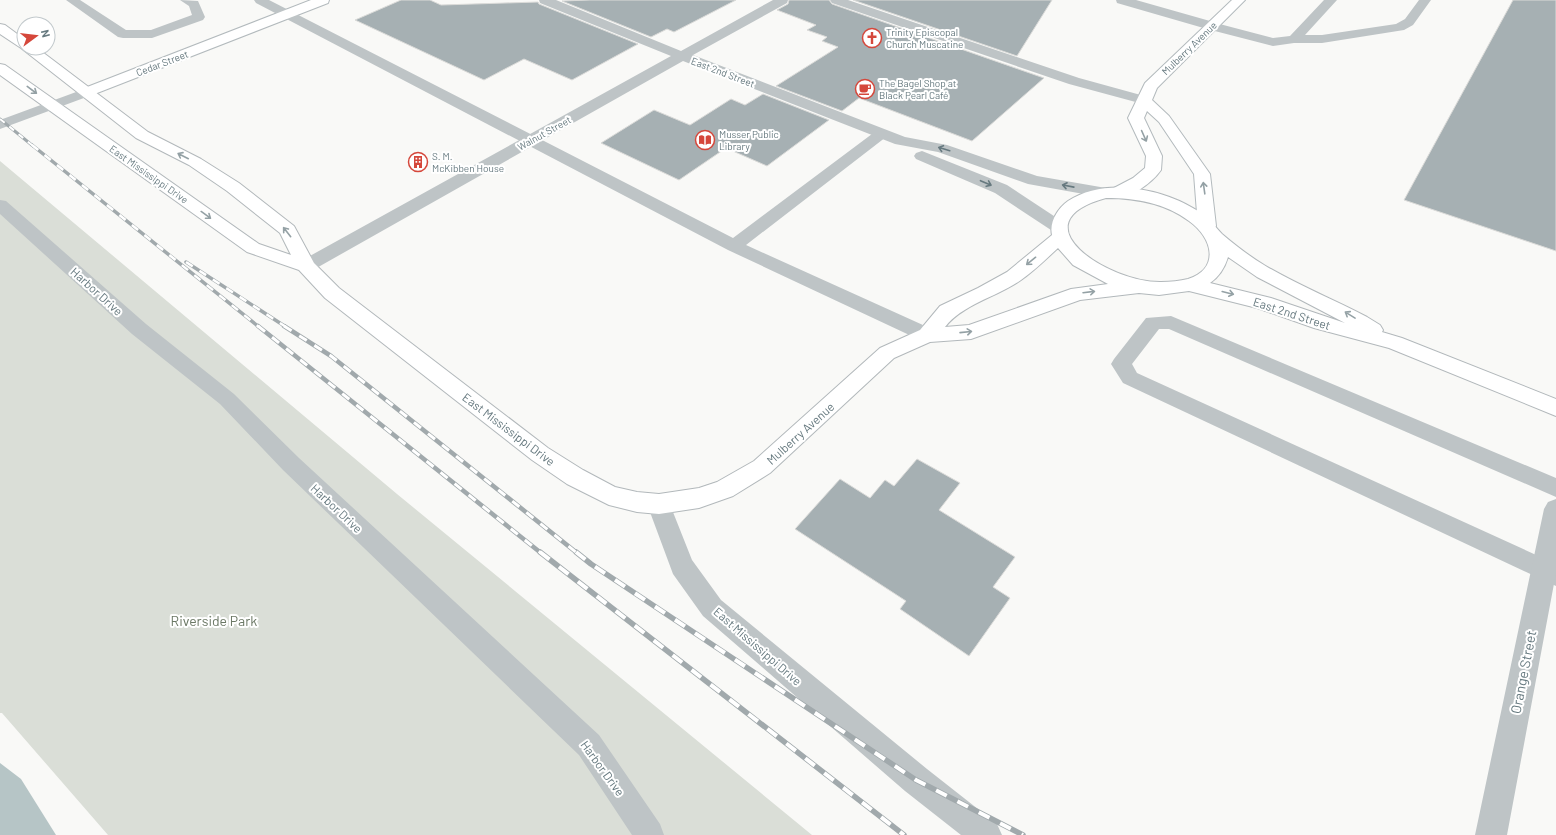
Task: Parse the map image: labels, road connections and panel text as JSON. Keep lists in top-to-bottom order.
{
  "streets": {
    "main road": [
      "Mulberry Avenue",
      "Cedar Street",
      "East 2nd Street",
      "East Mississippi Drive"
    ],
    "street": ["Walnut Street", "Orange Street"],
    "lane": ["Harbor Drive"]
  },
  "crossings": [
    ["Mulberry Avenue", "East 2nd Street"],
    ["Mulberry Avenue", "East Mississippi Drive"],
    ["Cedar Street", "East Mississippi Drive"],
    ["East 2nd Street", "Walnut Street"],
    ["Walnut Street", "East Mississippi Drive"]
  ],
  "parks": ["Riverside Park"],
  "places": {
    "church": ["Trinity Episcopal Church Muscatine"],
    "cafe": ["The Bagel Shop at Black Pearl Café"],
    "library": ["Musser Public Library"],
    "building": ["S. M. McKibben House"]
  },
  "north": "right"
}
